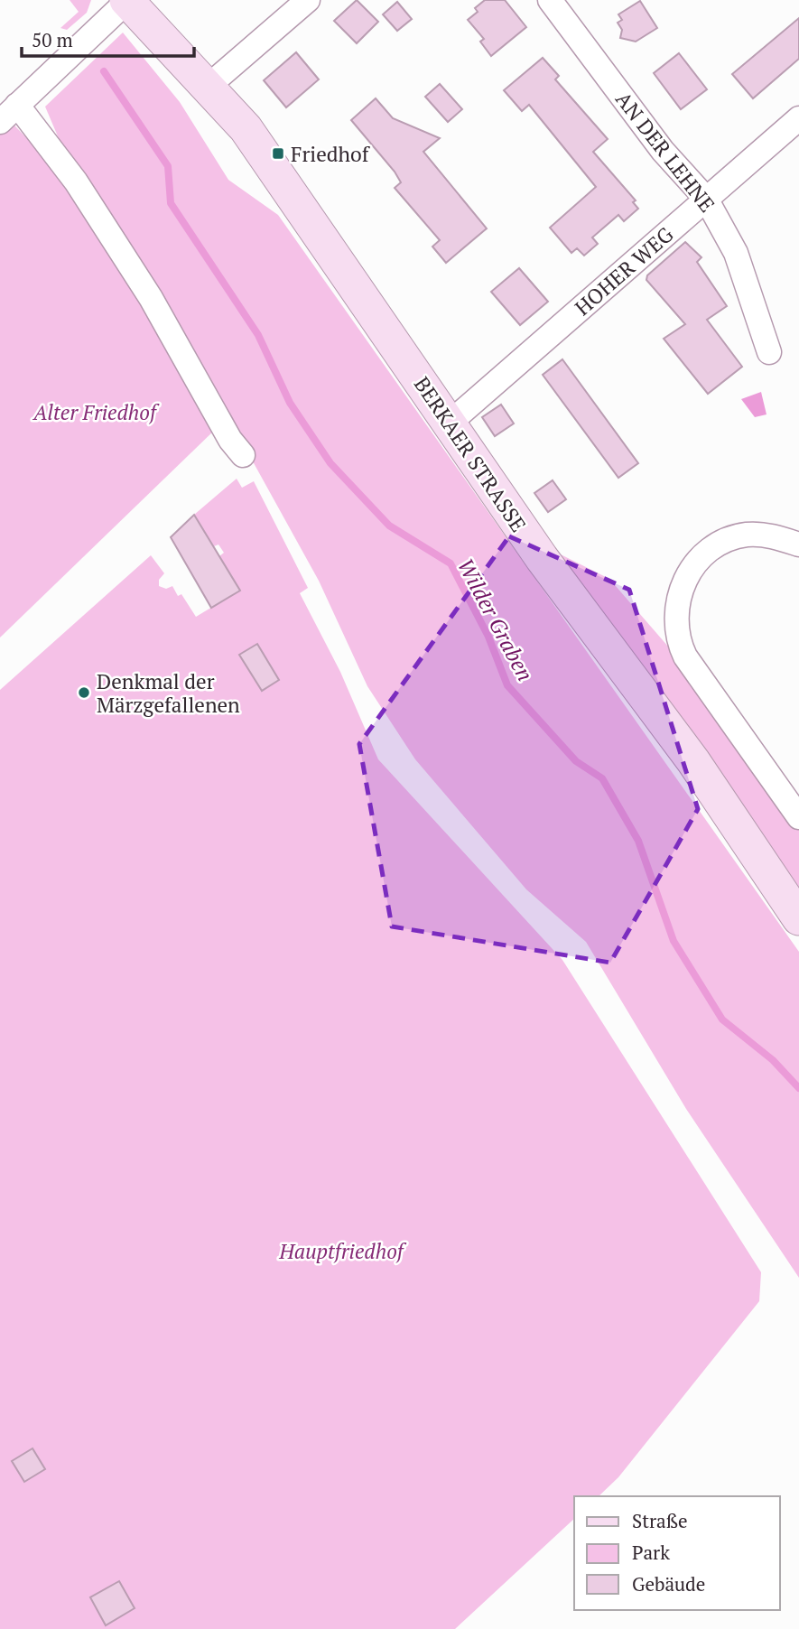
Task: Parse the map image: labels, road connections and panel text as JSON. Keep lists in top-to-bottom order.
{
  "streets": {
    "main road": ["BERKAER STRASSE"],
    "street": ["AN DER LEHNE", "HOHER WEG"]
  },
  "crossings": [
    ["AN DER LEHNE", "HOHER WEG"],
    ["HOHER WEG", "BERKAER STRASSE"]
  ],
  "water": ["Wilder Graben"],
  "parks": ["Alter Friedhof", "Hauptfriedhof"],
  "places": {
    "transit": ["Friedhof"],
    "other": ["Denkmal der Märzgefallenen"]
  },
  "legend": ["Straße", "Park", "Gebäude"],
  "scale_bar": "50 m"
}
